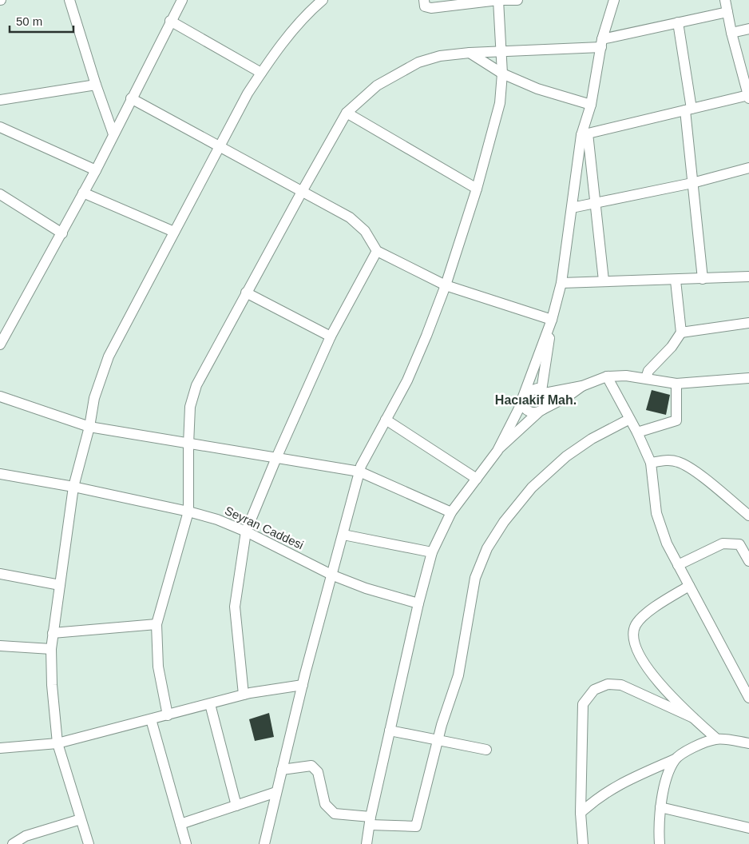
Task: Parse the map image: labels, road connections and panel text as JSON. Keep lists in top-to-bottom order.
{
  "streets": {
    "street": ["Seyran Caddesi"]
  },
  "districts": ["Hacıakif Mah."],
  "scale_bar": "50 m"
}
